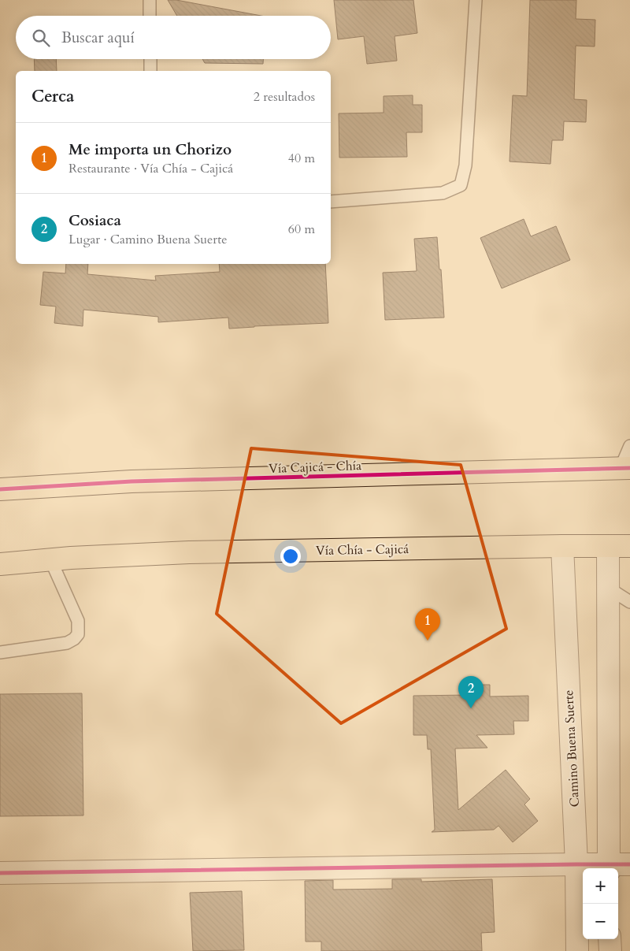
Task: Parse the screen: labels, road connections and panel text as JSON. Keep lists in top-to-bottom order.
{
  "streets": {
    "highway": ["Vía Cajicá - Chía", "Vía Chía - Cajicá"],
    "street": ["Camino Buena Suerte"]
  },
  "crossings": [
    ["Vía Chía - Cajicá", "Camino Buena Suerte"]
  ],
  "page": {
    "search": "Buscar aquí",
    "heading": ["Cerca", "2 resultados"],
    "list": [
      {
        "mark": "1",
        "name": "Me importa un Chorizo",
        "note": "Restaurante · Vía Chía - Cajicá",
        "value": "40 m"
      },
      {
        "mark": "2",
        "name": "Cosiaca",
        "note": "Lugar · Camino Buena Suerte",
        "value": "60 m"
      }
    ],
    "pins": ["1", "2"],
    "map_buttons": ["+", "−"]
  }
}
